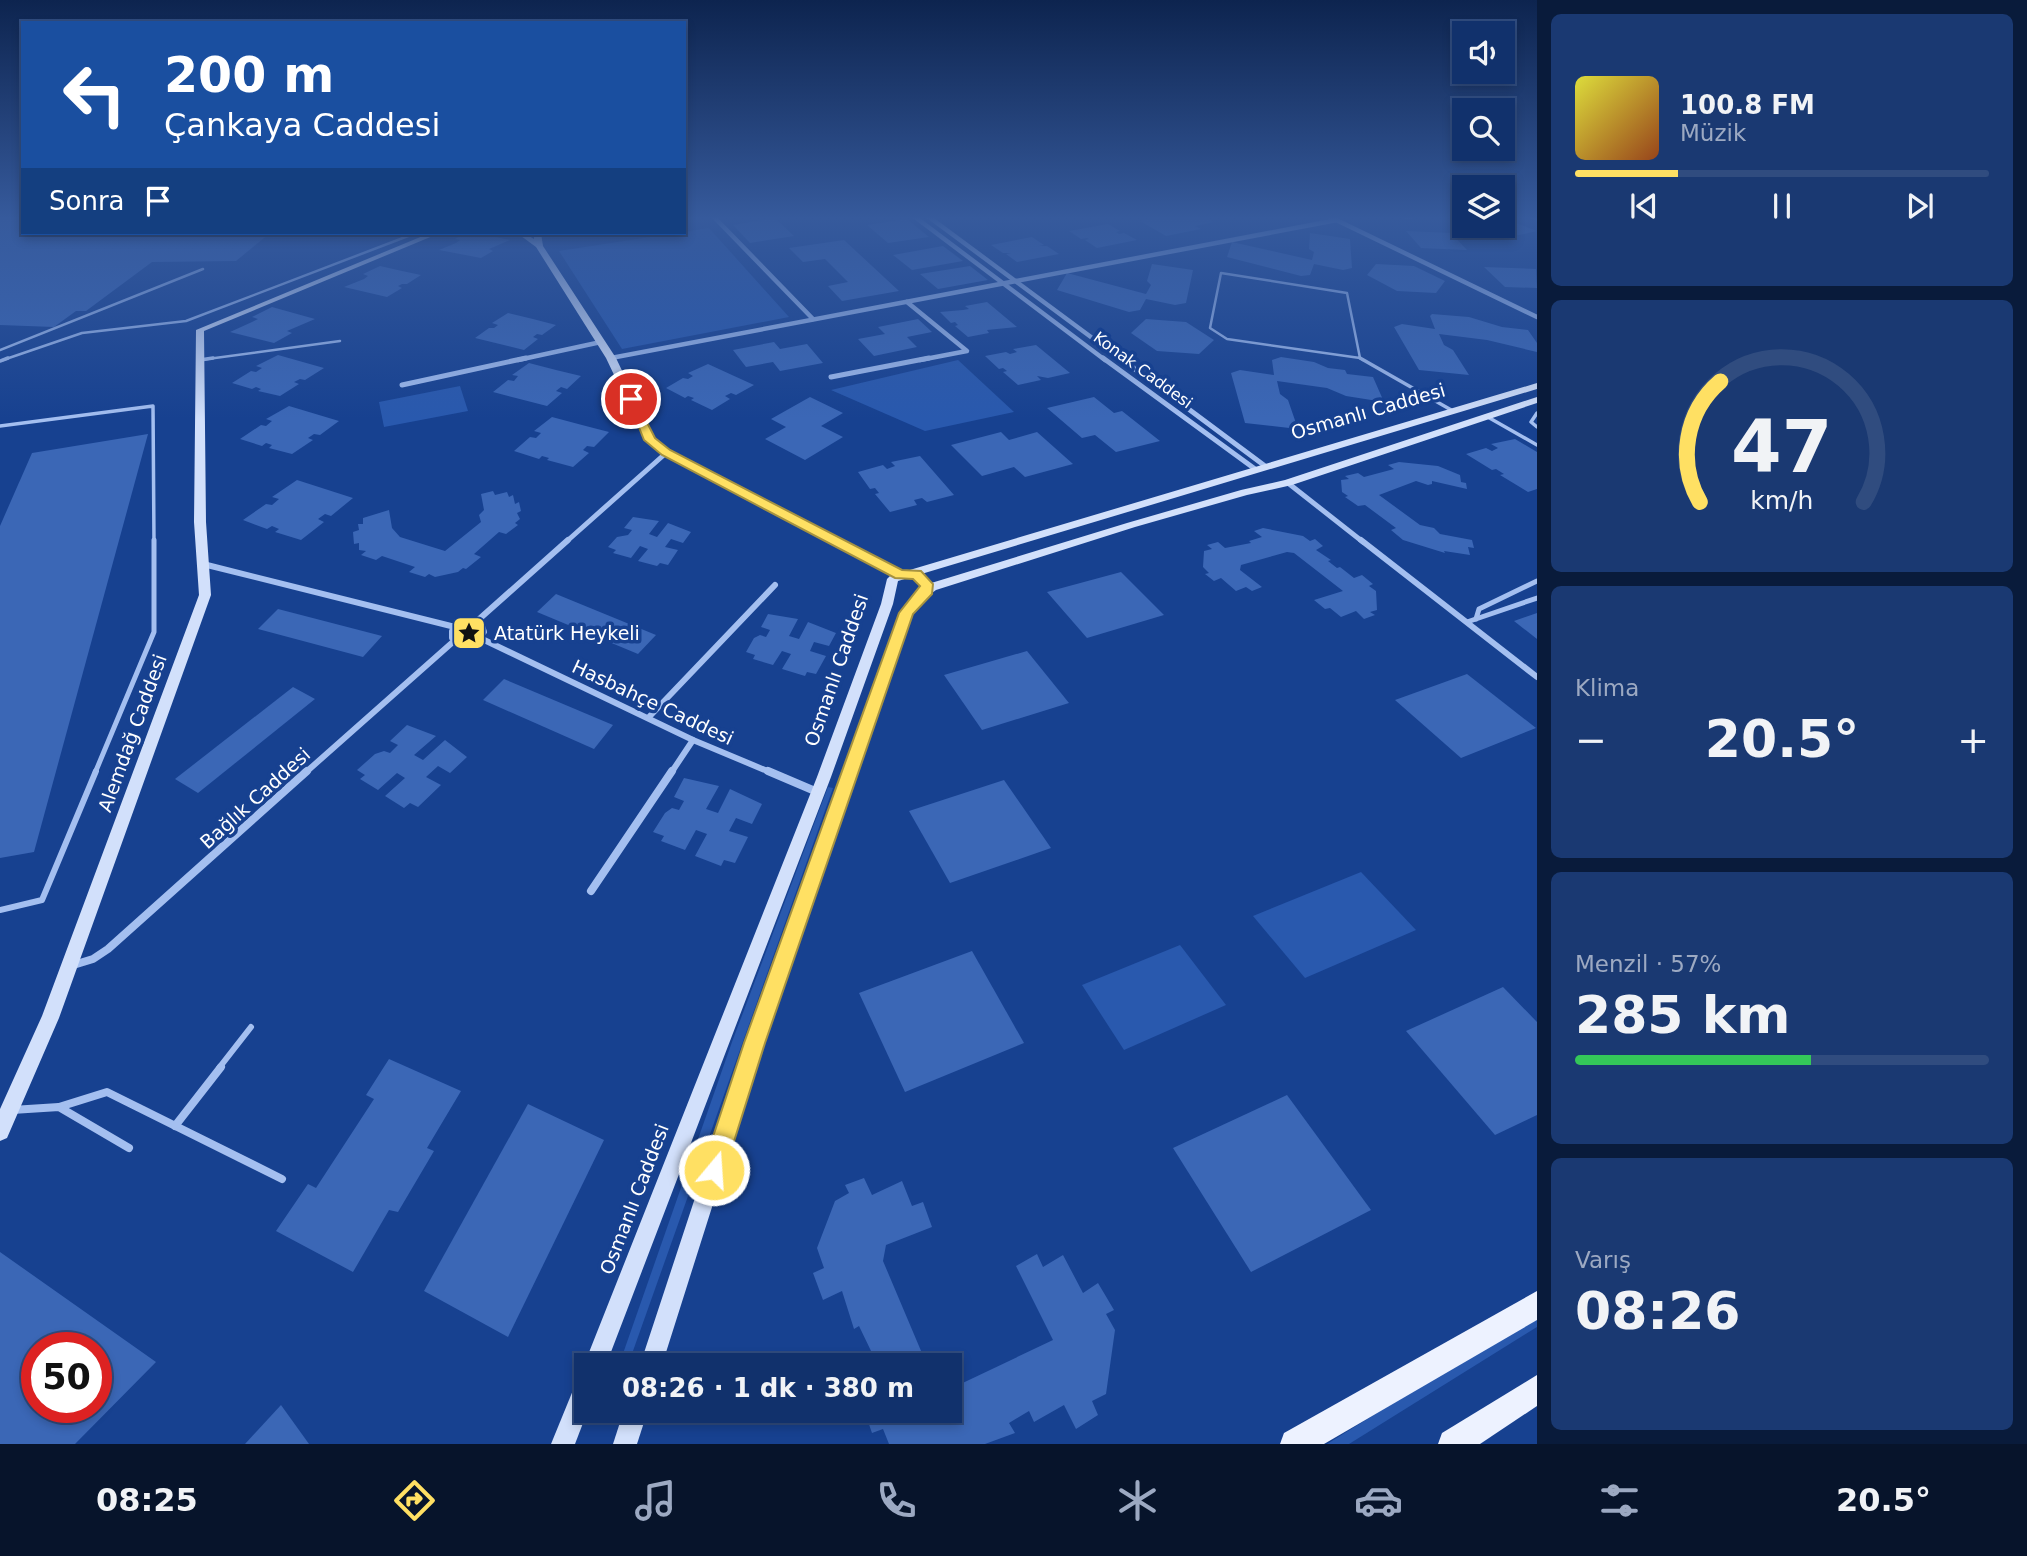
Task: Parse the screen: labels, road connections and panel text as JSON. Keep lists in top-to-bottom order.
{
  "streets": {
    "main road": ["Osmanlı Caddesi", "Alemdağ Caddesi"],
    "street": ["Konak Caddesi", "Hasbahçe Caddesi", "Bağlık Caddesi"]
  },
  "crossings": [
    ["Konak Caddesi", "Osmanlı Caddesi"],
    ["Hasbahçe Caddesi", "Bağlık Caddesi"],
    ["Alemdağ Caddesi", "Bağlık Caddesi"]
  ],
  "places": {
    "place": ["Atatürk Heykeli"]
  },
  "page": {
    "turn": ["200 m", "Çankaya Caddesi"],
    "song": ["100.8 FM", "Müzik"],
    "then": "Sonra",
    "tile": [
      "Klima",
      ["Menzil · 57%", "285 km"],
      ["Varış", "08:26"]
    ],
    "heat": ["−", "20.5°", "+"],
    "limit": "50",
    "trip": "08:26 · 1 dk · 380 m",
    "tabs": ["08:25", "20.5°"],
    "gauge": ["47", "km/h"]
  }
}
